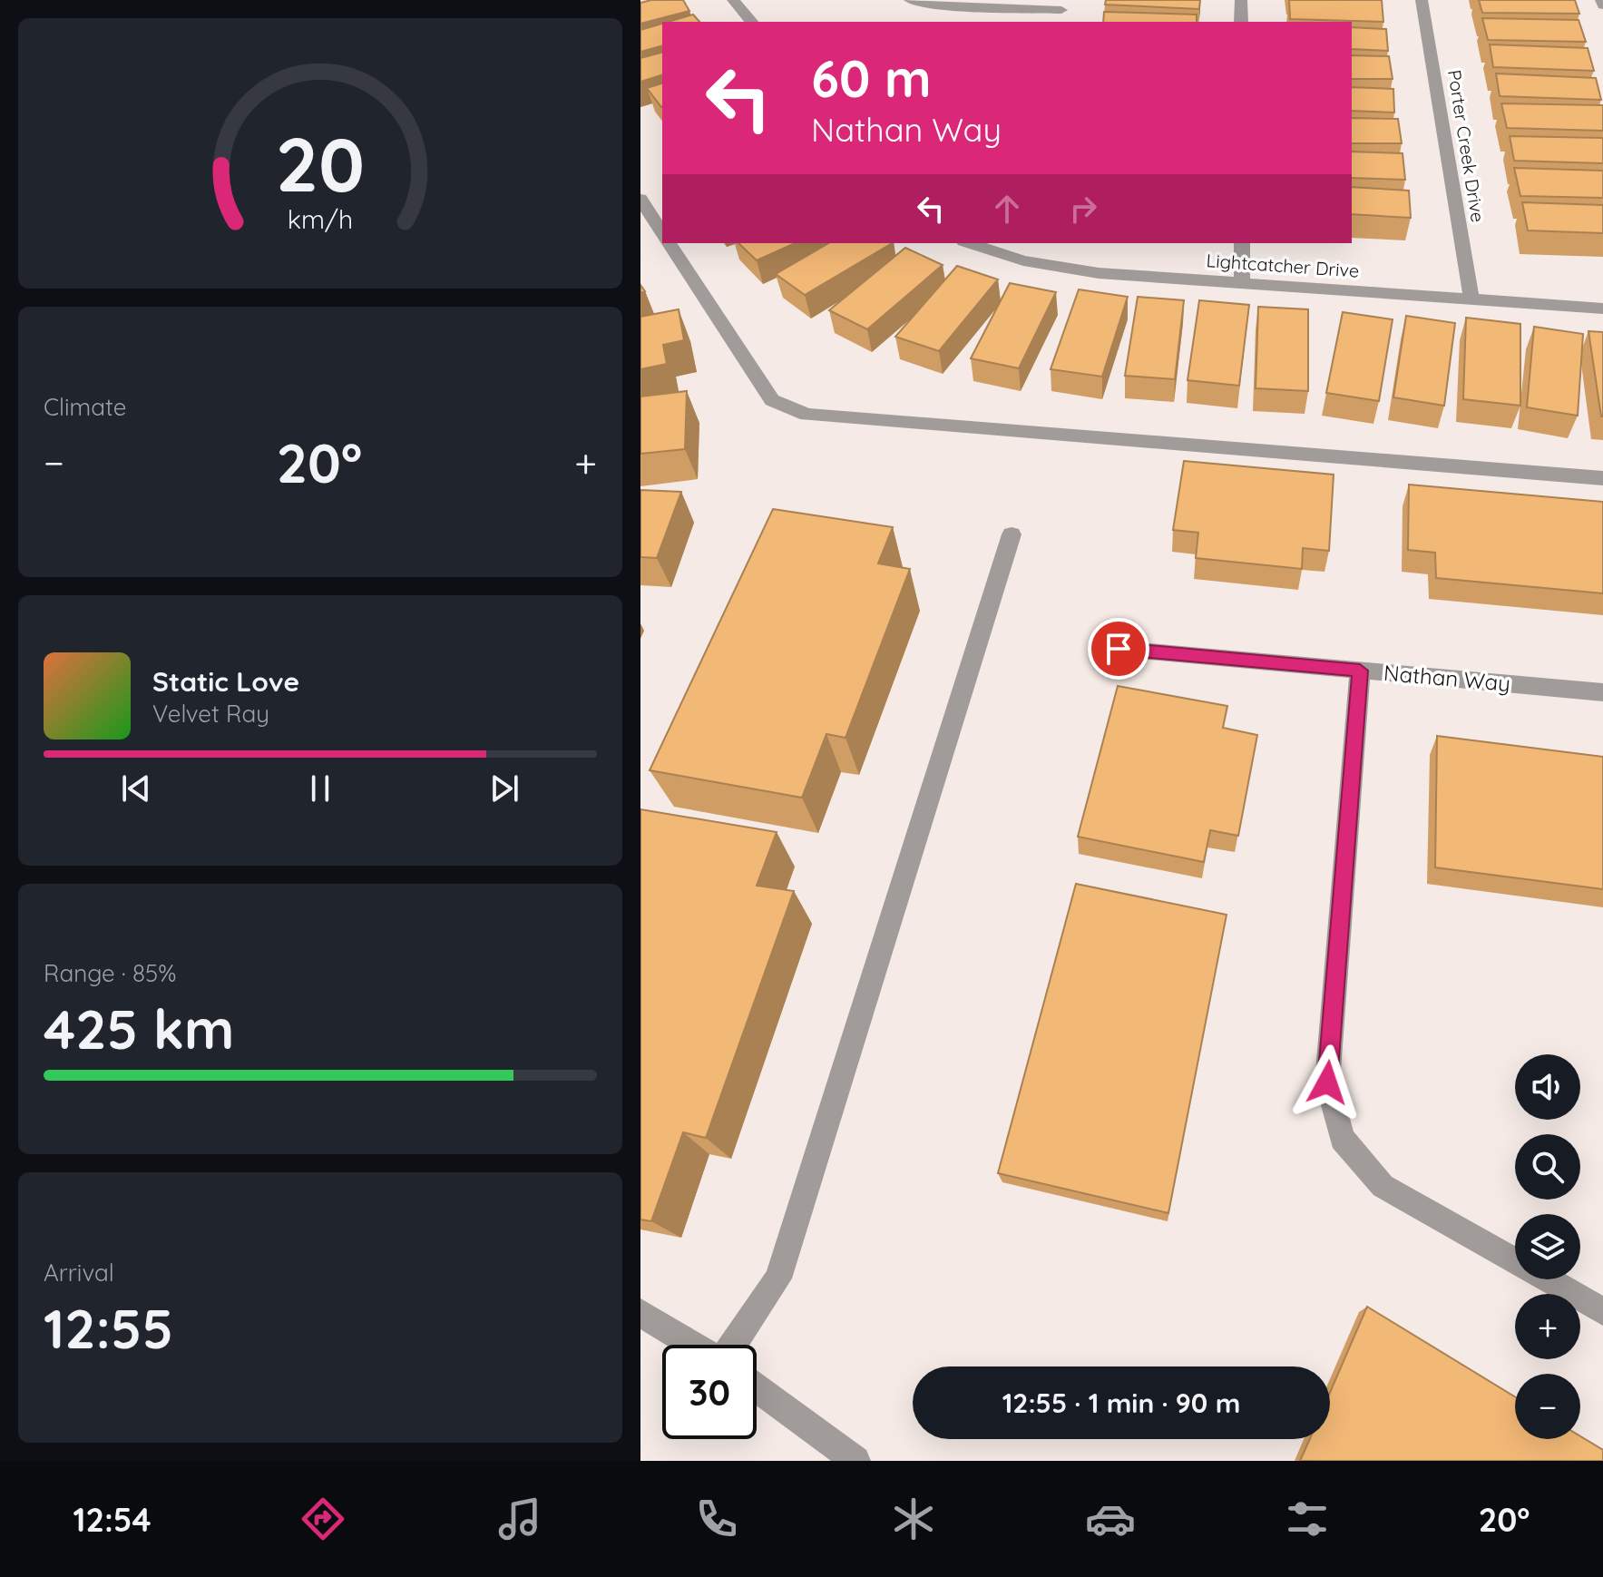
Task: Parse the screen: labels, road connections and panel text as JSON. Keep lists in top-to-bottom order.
{
  "streets": {
    "street": ["Porter Creek Drive", "Lightcatcher Drive", "Nathan Way"]
  },
  "crossings": [
    ["Porter Creek Drive", "Lightcatcher Drive"]
  ],
  "page": {
    "turn": ["60 m", "Nathan Way"],
    "tile": [
      "Climate",
      ["Range · 85%", "425 km"],
      ["Arrival", "12:55"]
    ],
    "heat": ["−", "20°", "+"],
    "song": ["Static Love", "Velvet Ray"],
    "map_buttons": ["+", "−"],
    "limit": "30",
    "trip": "12:55 · 1 min · 90 m",
    "tabs": ["12:54", "20°"],
    "gauge": ["20", "km/h"]
  }
}
